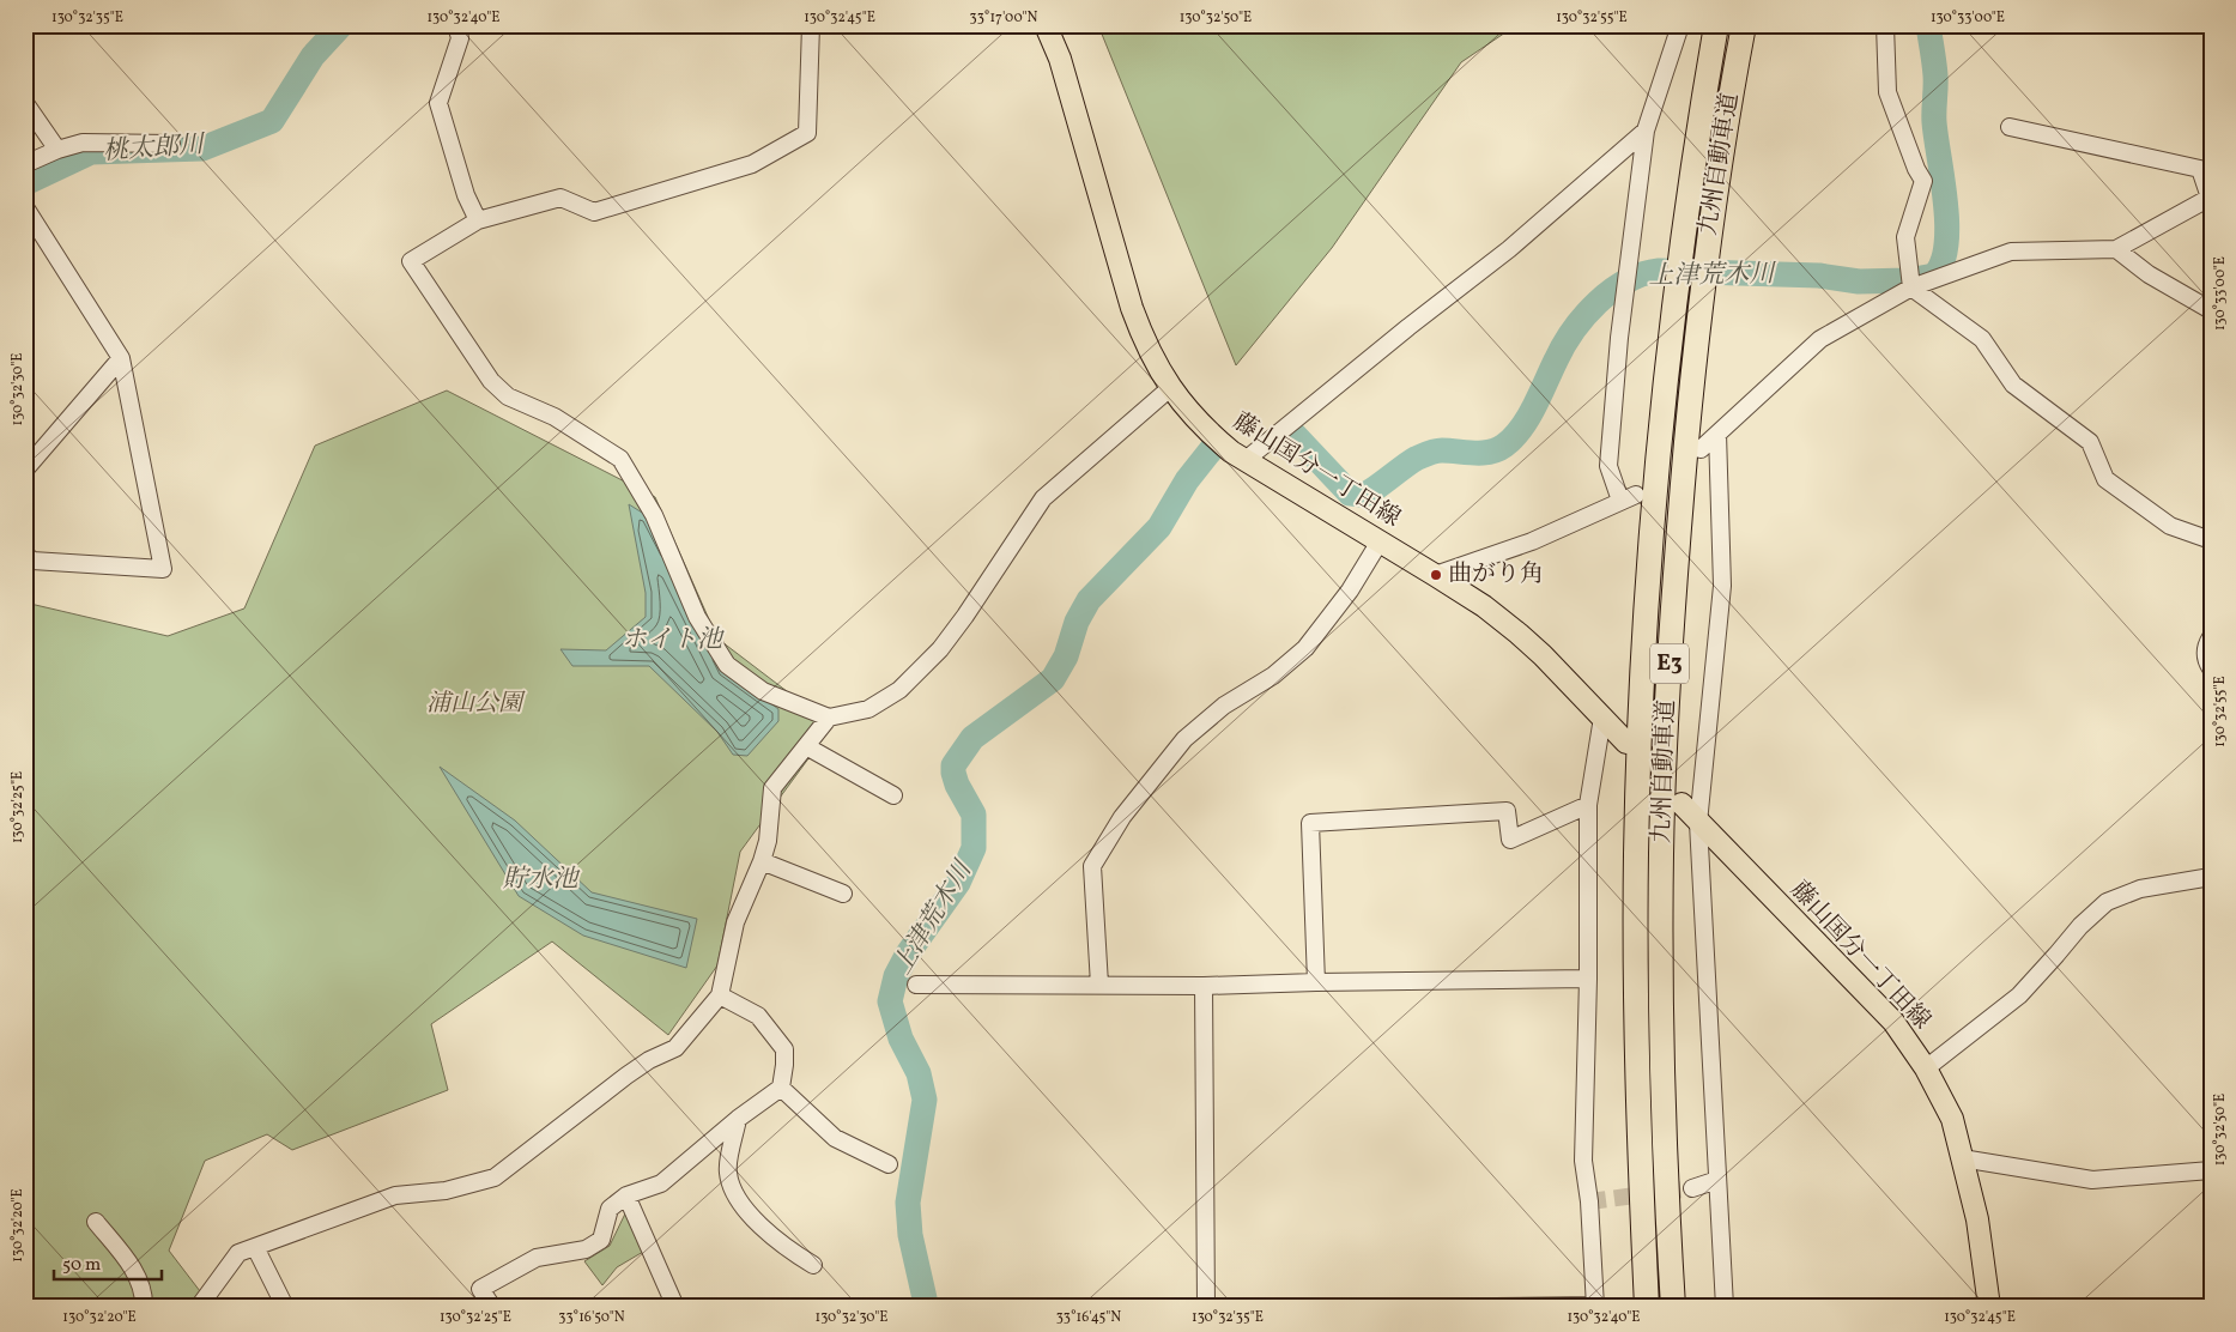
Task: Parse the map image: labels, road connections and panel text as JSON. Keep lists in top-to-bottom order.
{
  "streets": {
    "highway": ["九州自動車道", "E3"],
    "main road": ["藤山国分一丁田線"]
  },
  "water": [
    "桃太郎川",
    "上津荒木川",
    "ホイト池",
    "貯水池"
  ],
  "parks": ["浦山公園"],
  "places": ["曲がり角"],
  "scale_bar": "50 m",
  "coordinates": [
    "130°32'35\"E",
    "130°32'40\"E",
    "130°32'45\"E",
    "33°17'00\"N",
    "130°32'50\"E",
    "130°32'55\"E",
    "130°33'00\"E",
    "130°32'30\"E",
    "130°32'25\"E",
    "130°32'20\"E",
    "33°16'50\"N",
    "33°16'45\"N"
  ]
}
